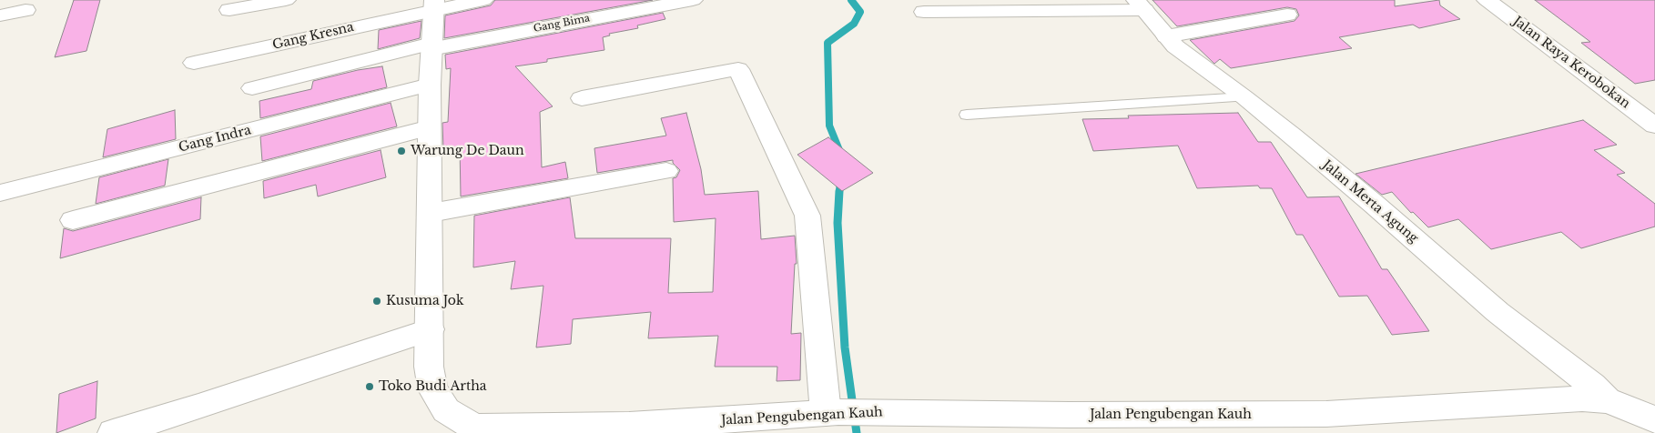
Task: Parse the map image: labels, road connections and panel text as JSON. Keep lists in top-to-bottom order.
{
  "streets": {
    "street": [
      "Gang Bima",
      "Gang Kresna",
      "Jalan Raya Kerobokan",
      "Gang Indra",
      "Jalan Merta Agung",
      "Jalan Pengubengan Kauh"
    ]
  },
  "crossings": [
    ["Gang Bima", "Jalan Pengubengan Kauh"],
    ["Gang Kresna", "Jalan Pengubengan Kauh"],
    ["Gang Indra", "Jalan Pengubengan Kauh"],
    ["Jalan Merta Agung", "Jalan Pengubengan Kauh"]
  ],
  "places": ["Warung De Daun", "Kusuma Jok", "Toko Budi Artha"]
}
